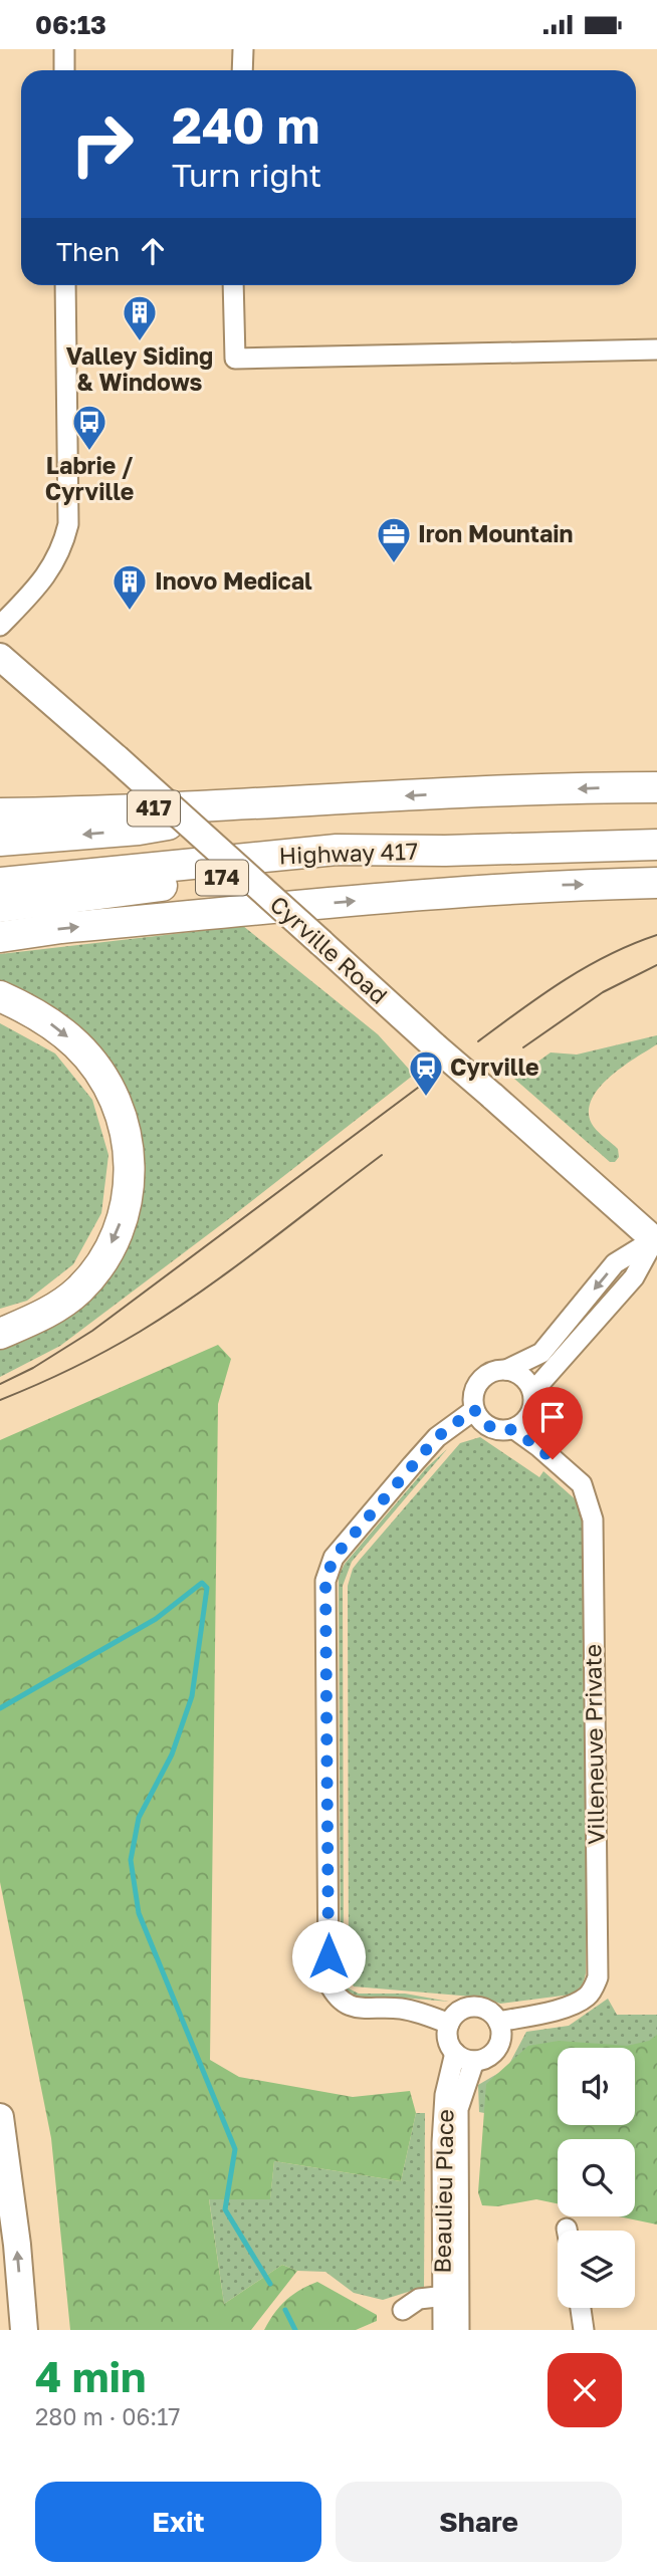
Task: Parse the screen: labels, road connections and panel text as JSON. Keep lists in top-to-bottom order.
{
  "streets": {
    "highway": ["417", "Highway 417", "174"],
    "main road": ["Cyrville Road"],
    "street": ["Villeneuve Private", "Beaulieu Place"]
  },
  "crossings": [
    ["Highway 417", "174"],
    ["Villeneuve Private", "Beaulieu Place"]
  ],
  "places": {
    "building": ["Valley Siding & Windows", "Inovo Medical"],
    "bus stop": ["Labrie / Cyrville"],
    "office": ["Iron Mountain"],
    "station": ["Cyrville"]
  },
  "page": {
    "status": "06:13",
    "turn": ["240 m", "Turn right"],
    "then": "Then",
    "heading": ["4 min", "280 m · 06:17"],
    "buttons": ["Exit", "Share"]
  }
}
